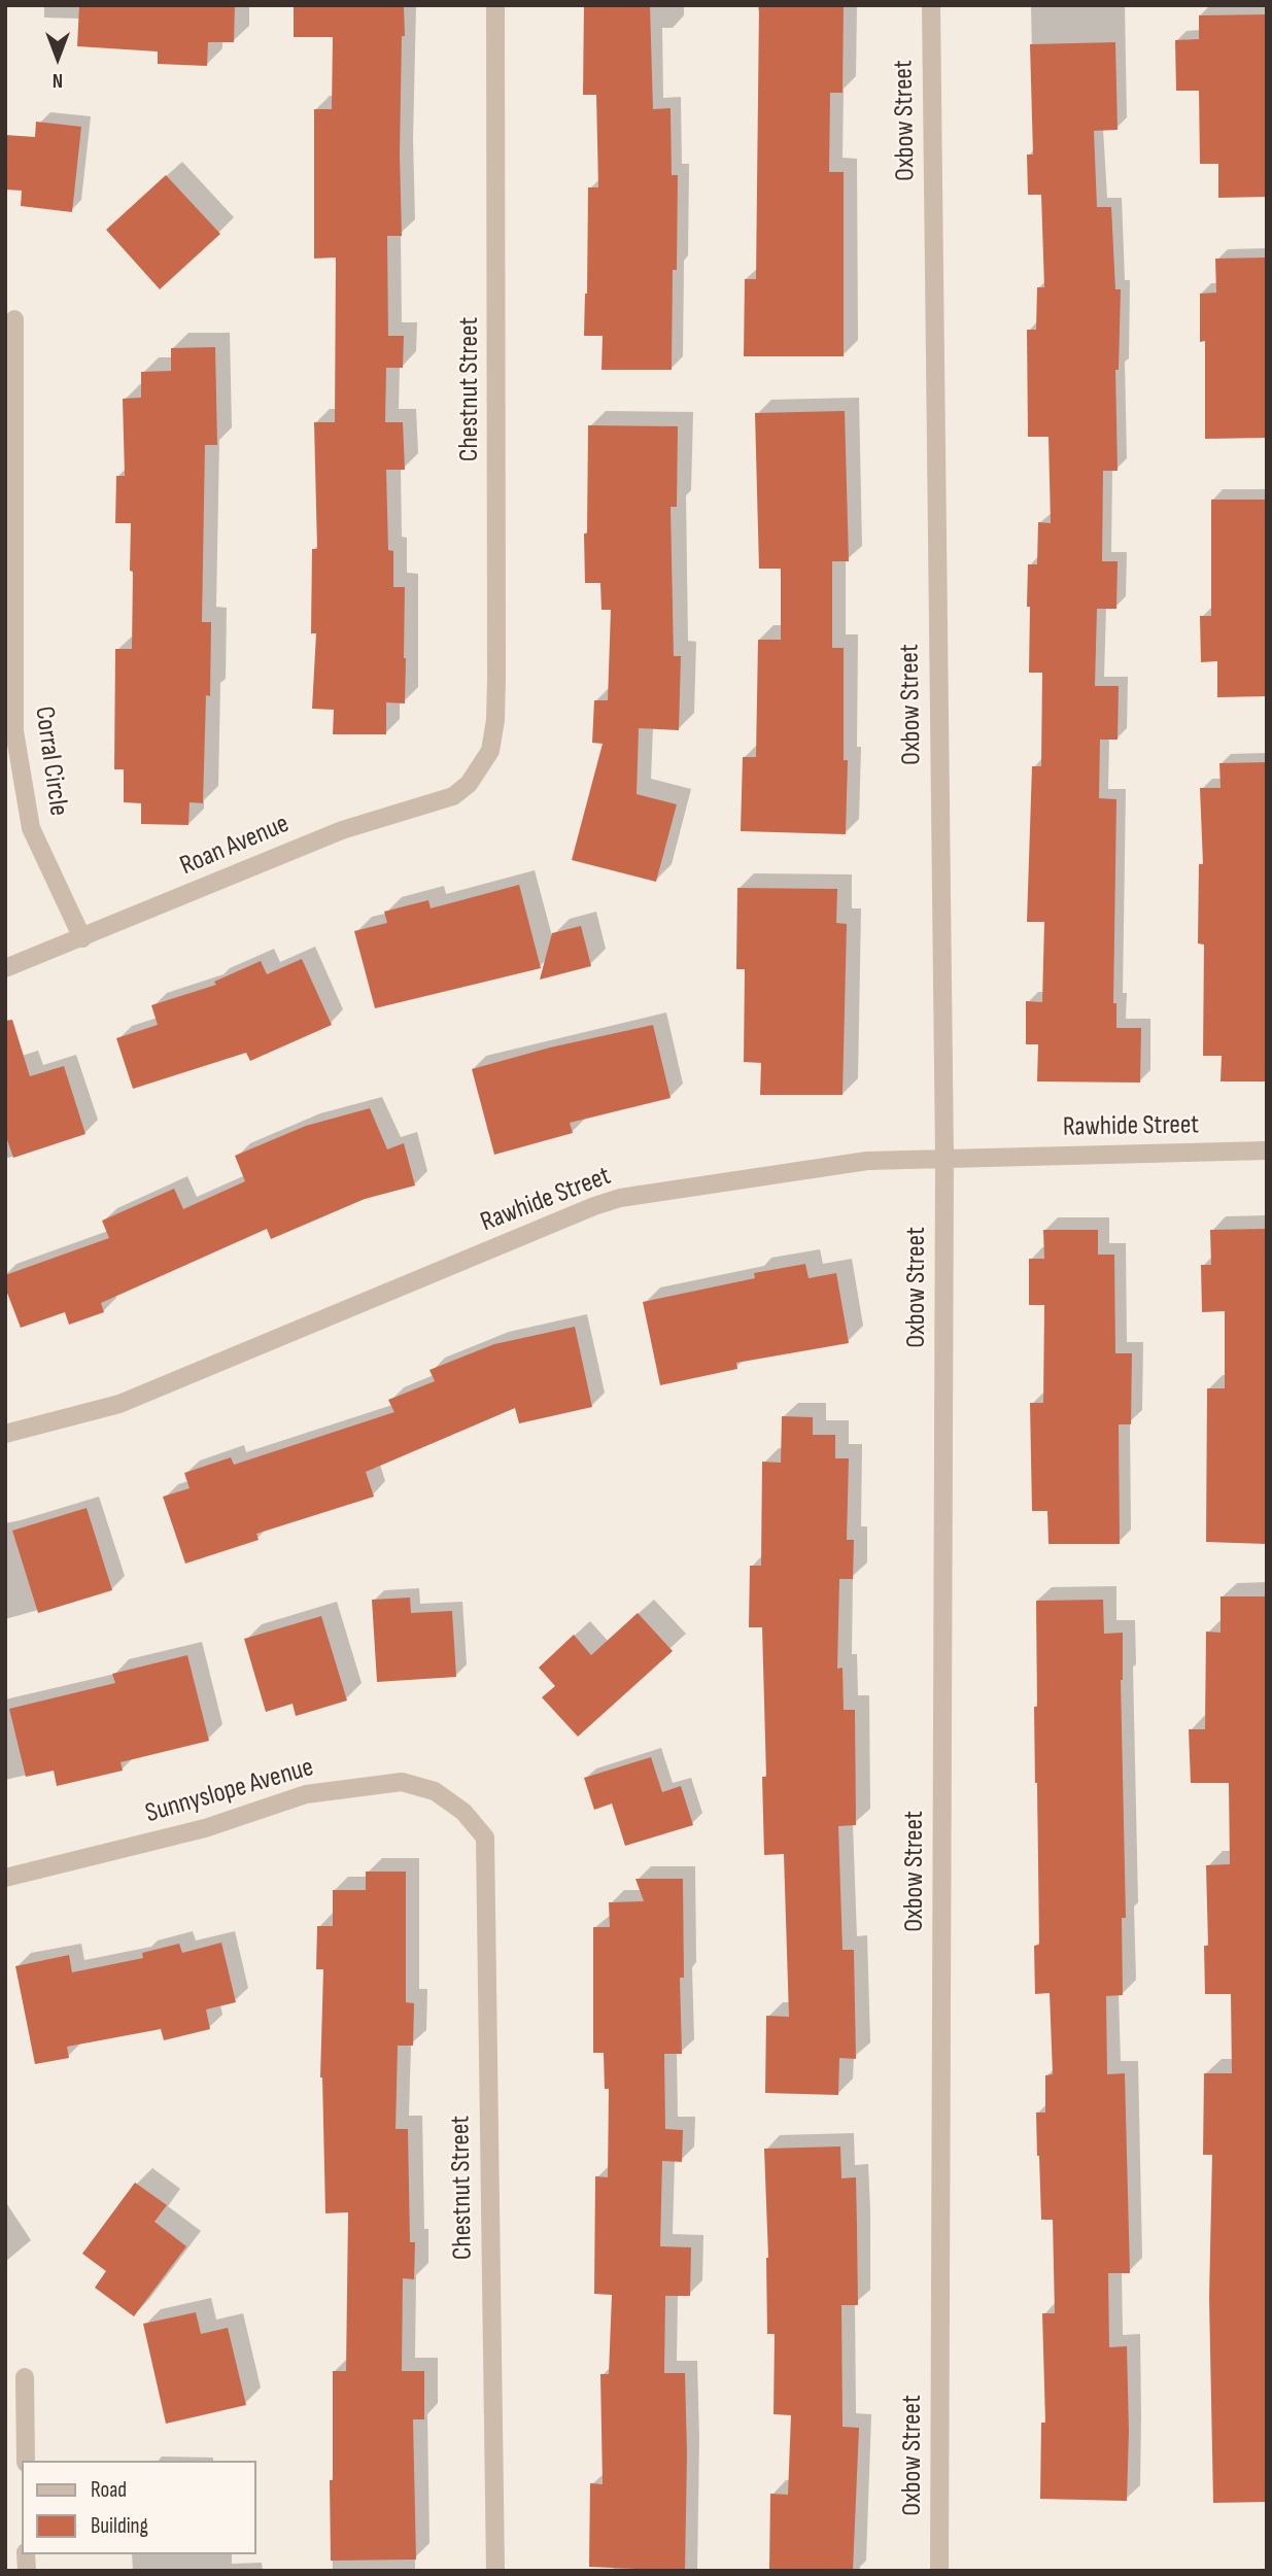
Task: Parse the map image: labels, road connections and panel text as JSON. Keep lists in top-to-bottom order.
{
  "streets": {
    "street": [
      "Oxbow Street",
      "Chestnut Street",
      "Corral Circle",
      "Roan Avenue",
      "Rawhide Street",
      "Sunnyslope Avenue"
    ]
  },
  "crossings": [
    ["Oxbow Street", "Rawhide Street"],
    ["Chestnut Street", "Roan Avenue"],
    ["Chestnut Street", "Sunnyslope Avenue"],
    ["Corral Circle", "Roan Avenue"]
  ],
  "legend": ["Road", "Building"],
  "north": "bottom"
}
